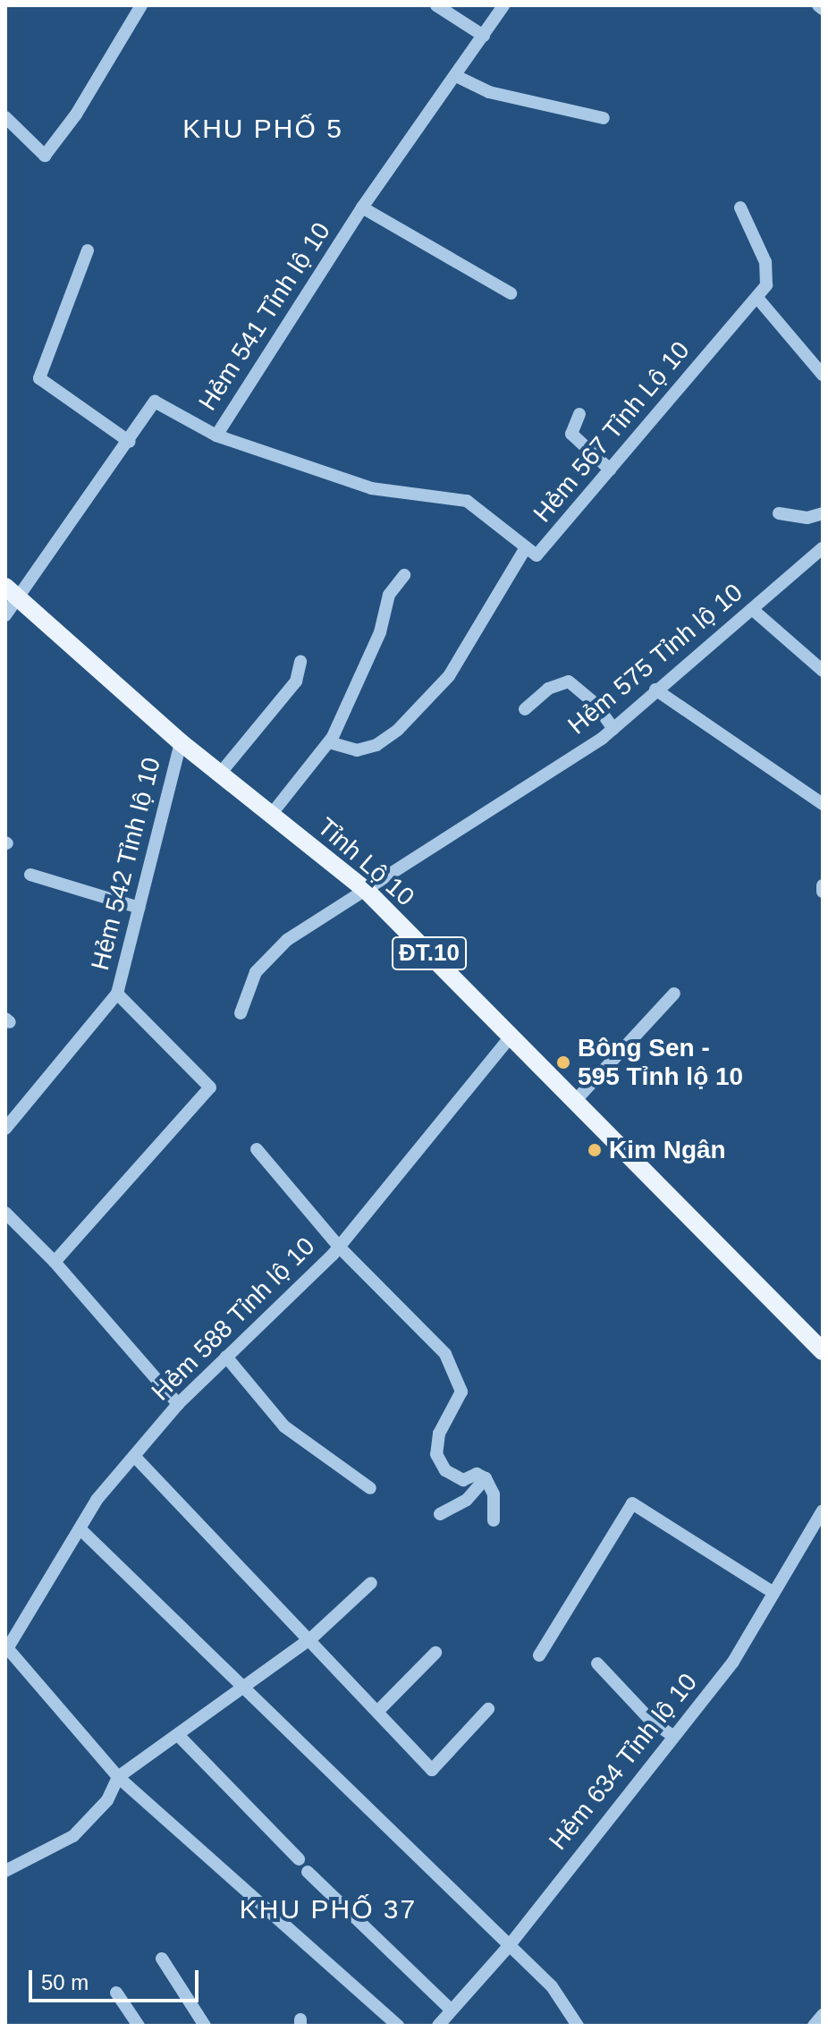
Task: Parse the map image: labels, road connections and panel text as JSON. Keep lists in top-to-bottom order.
{
  "streets": {
    "main road": ["Tỉnh Lộ 10", "ĐT.10"],
    "street": [
      "Hẻm 541 Tỉnh lộ 10",
      "Hẻm 567 Tỉnh Lộ 10",
      "Hẻm 575 Tỉnh lộ 10",
      "Hẻm 542 Tỉnh lộ 10",
      "Hẻm 588 Tỉnh lộ 10",
      "Hẻm 634 Tỉnh lộ 10"
    ]
  },
  "crossings": [
    ["Hẻm 541 Tỉnh lộ 10", "Tỉnh Lộ 10"],
    ["Hẻm 575 Tỉnh lộ 10", "Tỉnh Lộ 10"],
    ["Tỉnh Lộ 10", "Hẻm 542 Tỉnh lộ 10"],
    ["Tỉnh Lộ 10", "Hẻm 588 Tỉnh lộ 10"]
  ],
  "districts": ["KHU PHỐ 5", "KHU PHỐ 37"],
  "places": ["Bông Sen - 595 Tỉnh lộ 10", "Kim Ngân"],
  "scale_bar": "50 m"
}
